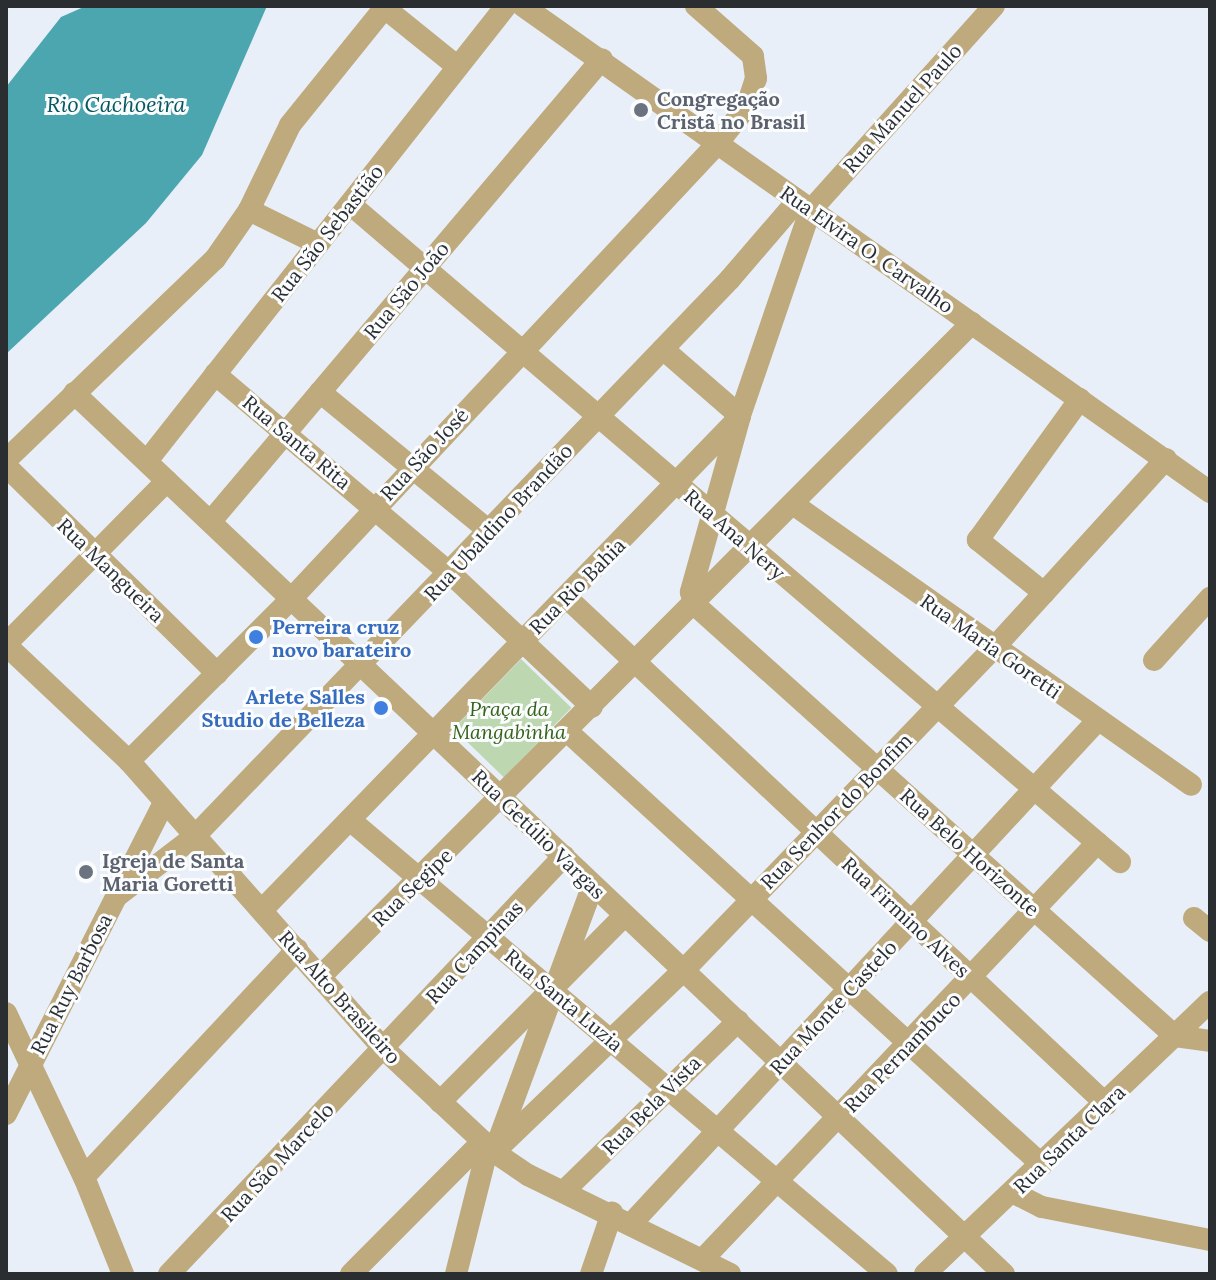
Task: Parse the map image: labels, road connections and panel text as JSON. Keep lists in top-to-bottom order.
{
  "streets": {
    "street": [
      "Rua Manuel Paulo",
      "Rua São Sebastião",
      "Rua Elvira O. Carvalho",
      "Rua São João",
      "Rua Santa Rita",
      "Rua São José",
      "Rua Ubaldino Brandão",
      "Rua Ana Nery",
      "Rua Mangueira",
      "Rua Rio Bahia",
      "Rua Maria Goretti",
      "Rua Senhor do Bonfim",
      "Rua Getúlio Vargas",
      "Rua Belo Horizonte",
      "Rua Segipe",
      "Rua Firmino Alves",
      "Rua Campinas",
      "Rua Ruy Barbosa",
      "Rua Alto Brasileiro",
      "Rua Santa Luzia",
      "Rua Monte Castelo",
      "Rua Pernambuco",
      "Rua Bela Vista",
      "Rua Santa Clara",
      "Rua São Marcelo"
    ]
  },
  "crossings": [
    ["Rua Manuel Paulo", "Rua Elvira O. Carvalho"],
    ["Rua Manuel Paulo", "Rua Ubaldino Brandão"],
    ["Rua Manuel Paulo", "Rua Rio Bahia"],
    ["Rua São Sebastião", "Rua Santa Rita"],
    ["Rua São Sebastião", "Rua Ana Nery"],
    ["Rua São Sebastião", "Rua Getúlio Vargas"],
    ["Rua Elvira O. Carvalho", "Rua São João"],
    ["Rua Elvira O. Carvalho", "Rua São José"],
    ["Rua Elvira O. Carvalho", "Rua Ubaldino Brandão"],
    ["Rua Elvira O. Carvalho", "Rua Rio Bahia"],
    ["Rua Elvira O. Carvalho", "Rua Senhor do Bonfim"],
    ["Rua Elvira O. Carvalho", "Rua Segipe"],
    ["Rua São João", "Rua Santa Rita"],
    ["Rua São João", "Rua Ana Nery"],
    ["Rua São João", "Rua Getúlio Vargas"],
    ["Rua Santa Rita", "Rua São José"],
    ["Rua Santa Rita", "Rua Ubaldino Brandão"],
    ["Rua Santa Rita", "Rua Rio Bahia"],
    ["Rua Santa Rita", "Rua Segipe"],
    ["Rua São José", "Rua Ana Nery"],
    ["Rua São José", "Rua Mangueira"],
    ["Rua São José", "Rua Getúlio Vargas"],
    ["Rua São José", "Rua Alto Brasileiro"],
    ["Rua Ubaldino Brandão", "Rua Ana Nery"],
    ["Rua Ubaldino Brandão", "Rua Rio Bahia"],
    ["Rua Ubaldino Brandão", "Rua Getúlio Vargas"],
    ["Rua Ubaldino Brandão", "Rua Ruy Barbosa"],
    ["Rua Ubaldino Brandão", "Rua Alto Brasileiro"],
    ["Rua Ana Nery", "Rua Rio Bahia"],
    ["Rua Ana Nery", "Rua Senhor do Bonfim"],
    ["Rua Ana Nery", "Rua Segipe"],
    ["Rua Ana Nery", "Rua Monte Castelo"],
    ["Rua Ana Nery", "Rua Pernambuco"],
    ["Rua Rio Bahia", "Rua Getúlio Vargas"],
    ["Rua Rio Bahia", "Rua Firmino Alves"],
    ["Rua Rio Bahia", "Rua Alto Brasileiro"],
    ["Rua Rio Bahia", "Rua Santa Luzia"],
    ["Rua Maria Goretti", "Rua Senhor do Bonfim"],
    ["Rua Maria Goretti", "Rua Segipe"],
    ["Rua Maria Goretti", "Rua Monte Castelo"],
    ["Rua Senhor do Bonfim", "Rua Getúlio Vargas"],
    ["Rua Senhor do Bonfim", "Rua Belo Horizonte"],
    ["Rua Senhor do Bonfim", "Rua Firmino Alves"],
    ["Rua Senhor do Bonfim", "Rua Alto Brasileiro"],
    ["Rua Senhor do Bonfim", "Rua Santa Luzia"],
    ["Rua Getúlio Vargas", "Rua Segipe"],
    ["Rua Getúlio Vargas", "Rua Campinas"],
    ["Rua Getúlio Vargas", "Rua Monte Castelo"],
    ["Rua Getúlio Vargas", "Rua Pernambuco"],
    ["Rua Getúlio Vargas", "Rua Bela Vista"],
    ["Rua Getúlio Vargas", "Rua Santa Clara"],
    ["Rua Belo Horizonte", "Rua Segipe"],
    ["Rua Belo Horizonte", "Rua Monte Castelo"],
    ["Rua Belo Horizonte", "Rua Pernambuco"],
    ["Rua Belo Horizonte", "Rua Santa Clara"],
    ["Rua Segipe", "Rua Firmino Alves"],
    ["Rua Segipe", "Rua Alto Brasileiro"],
    ["Rua Segipe", "Rua Santa Luzia"],
    ["Rua Firmino Alves", "Rua Monte Castelo"],
    ["Rua Firmino Alves", "Rua Pernambuco"],
    ["Rua Firmino Alves", "Rua Santa Clara"],
    ["Rua Campinas", "Rua Alto Brasileiro"],
    ["Rua Campinas", "Rua Santa Luzia"],
    ["Rua Campinas", "Rua São Marcelo"],
    ["Rua Ruy Barbosa", "Rua Alto Brasileiro"],
    ["Rua Alto Brasileiro", "Rua Monte Castelo"],
    ["Rua Alto Brasileiro", "Rua Pernambuco"],
    ["Rua Alto Brasileiro", "Rua Bela Vista"],
    ["Rua Alto Brasileiro", "Rua São Marcelo"],
    ["Rua Santa Luzia", "Rua Monte Castelo"],
    ["Rua Santa Luzia", "Rua Pernambuco"],
    ["Rua Santa Luzia", "Rua Bela Vista"]
  ],
  "water": ["Rio Cachoeira"],
  "parks": ["Praça da Mangabinha"],
  "places": [
    "Congregação Cristã no Brasil",
    "Perreira cruz novo barateiro",
    "Arlete Salles Studio de Belleza",
    "Igreja de Santa Maria Goretti"
  ]
}
